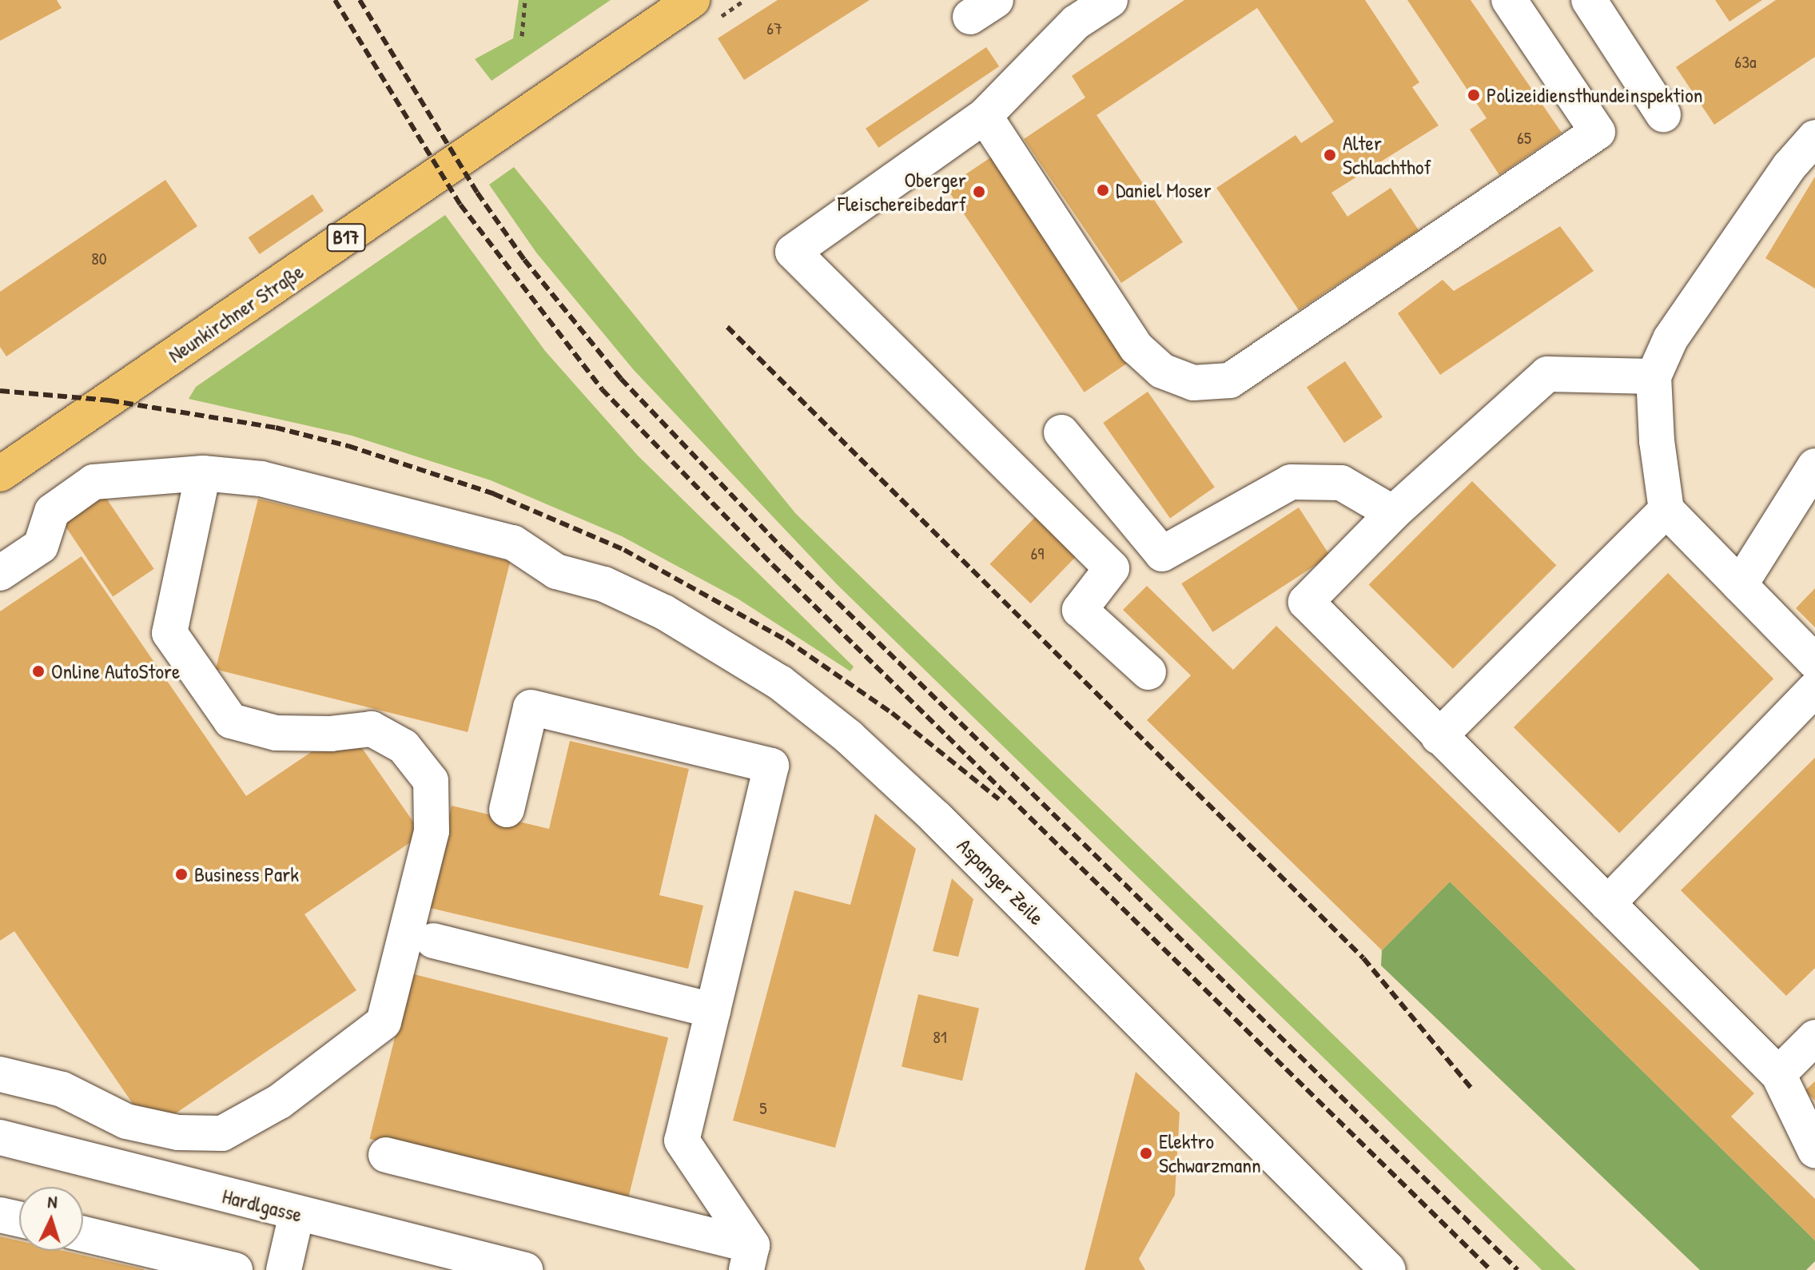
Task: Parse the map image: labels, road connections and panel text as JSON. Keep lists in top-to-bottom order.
{
  "streets": {
    "main road": ["B17", "Neunkirchner Straße"],
    "street": ["Aspanger Zeile", "Hardlgasse"]
  },
  "places": [
    "Polizeidiensthundeinspektion",
    "Alter Schlachthof",
    "Daniel Moser",
    "Oberger Fleischereibedarf",
    "Online AutoStore",
    "Business Park",
    "Elektro Schwarzmann"
  ],
  "house_numbers": [
    "67",
    "63a",
    "65",
    "80",
    "69",
    "81",
    "5"
  ],
  "north": "top"
}
